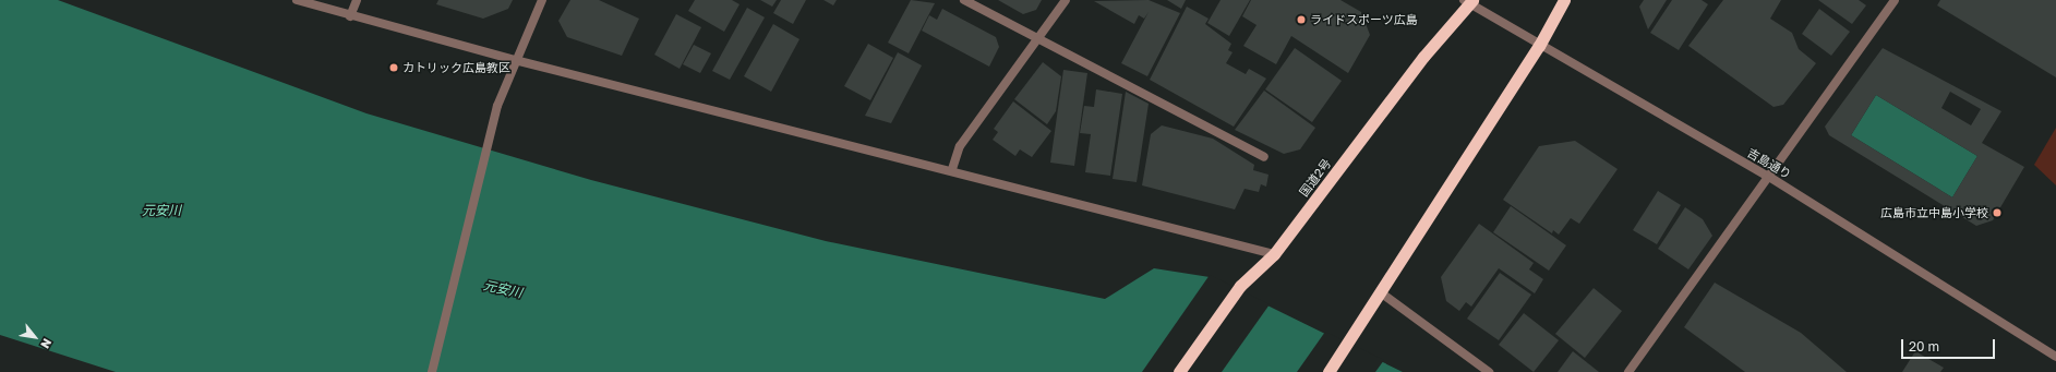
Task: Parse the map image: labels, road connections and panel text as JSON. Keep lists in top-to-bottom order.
{
  "streets": {
    "highway": ["国道2号"],
    "street": ["吉島通り"]
  },
  "crossings": [
    ["吉島通り", "国道2号"]
  ],
  "water": ["元安川"],
  "places": ["ライドスポーツ広島", "カトリック広島教区", "広島市立中島小学校"],
  "scale_bar": "20 m",
  "north": "bottom right"
}
